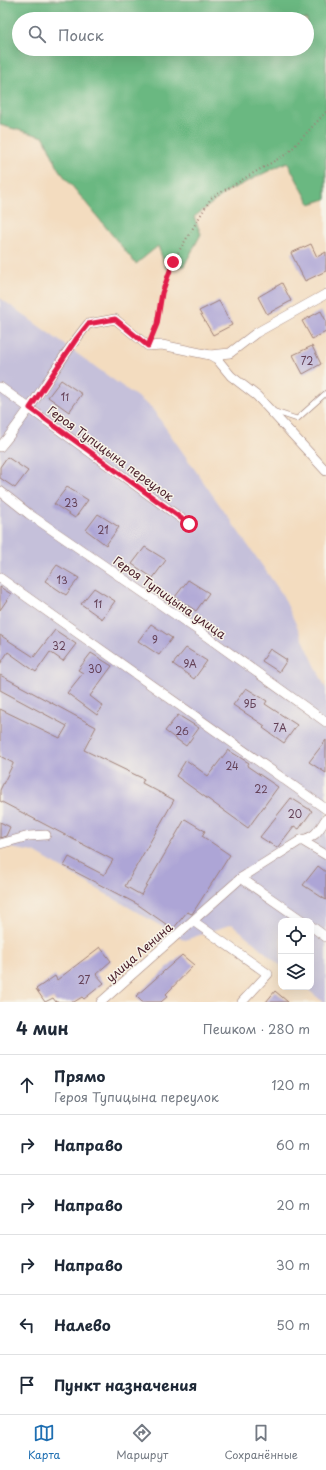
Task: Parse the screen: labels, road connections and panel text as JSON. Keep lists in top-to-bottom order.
{
  "streets": {
    "street": ["Героя Тупицына переулок", "Героя Тупицына улица", "улица Ленина"]
  },
  "house_numbers": [
    "72",
    "11",
    "23",
    "21",
    "13",
    "11",
    "9",
    "32",
    "9А",
    "30",
    "9Б",
    "7А",
    "26",
    "24",
    "22",
    "20",
    "27"
  ],
  "page": {
    "search": "Поиск",
    "heading": ["4 мин", "Пешком · 280 m"],
    "list": [
      ["Прямо", "Героя Тупицына переулок", "120 m"],
      ["Направо", "60 m"],
      ["Направо", "20 m"],
      ["Направо", "30 m"],
      ["Налево", "50 m"],
      "Пункт назначения"
    ],
    "nav": ["Карта", "Маршрут", "Сохранённые"]
  }
}
